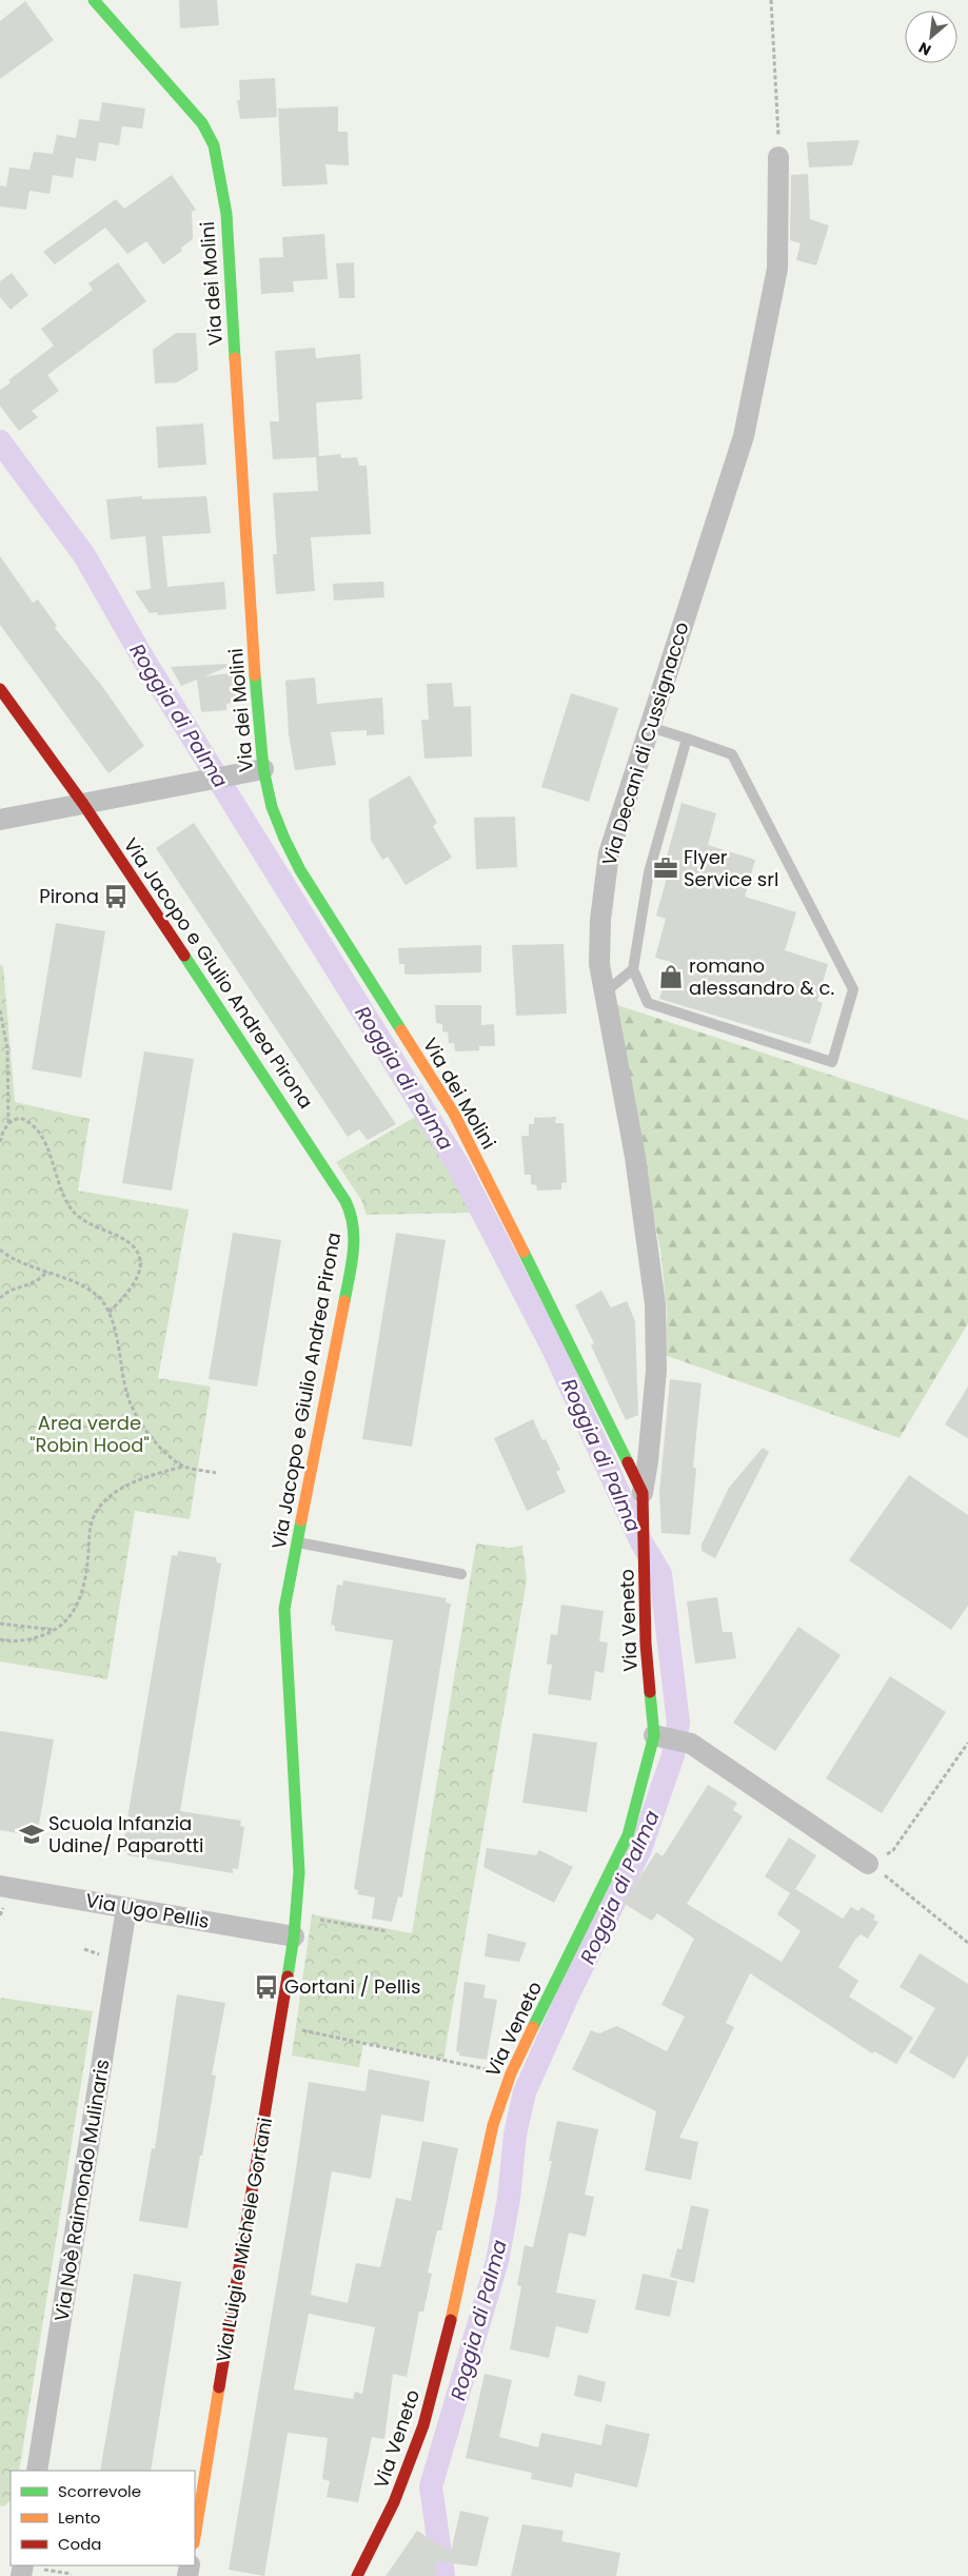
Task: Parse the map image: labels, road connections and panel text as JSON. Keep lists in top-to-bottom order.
{
  "streets": {
    "street": [
      "Via dei Molini",
      "Via Decani di Cussignacco",
      "Via Jacopo e Giulio Andrea Pirona",
      "Via Veneto",
      "Via Ugo Pellis",
      "Via Noè Raimondo Mulinaris",
      "Via Luigi e Michele Gortani"
    ]
  },
  "crossings": [
    ["Via dei Molini", "Via Decani di Cussignacco"],
    ["Via dei Molini", "Via Veneto"],
    ["Via Decani di Cussignacco", "Via Veneto"],
    ["Via Jacopo e Giulio Andrea Pirona", "Via Ugo Pellis"],
    ["Via Jacopo e Giulio Andrea Pirona", "Via Luigi e Michele Gortani"],
    ["Via Ugo Pellis", "Via Noè Raimondo Mulinaris"],
    ["Via Ugo Pellis", "Via Luigi e Michele Gortani"]
  ],
  "water": ["Roggia di Palma"],
  "parks": ["Area verde \"Robin Hood\""],
  "places": {
    "office": ["Flyer Service srl"],
    "bus stop": ["Pirona", "Gortani / Pellis"],
    "shop": ["romano alessandro & c."],
    "school or university": ["Scuola Infanzia Udine/ Paparotti"]
  },
  "legend": ["Scorrevole", "Lento", "Coda"],
  "north": "bottom left"
}
